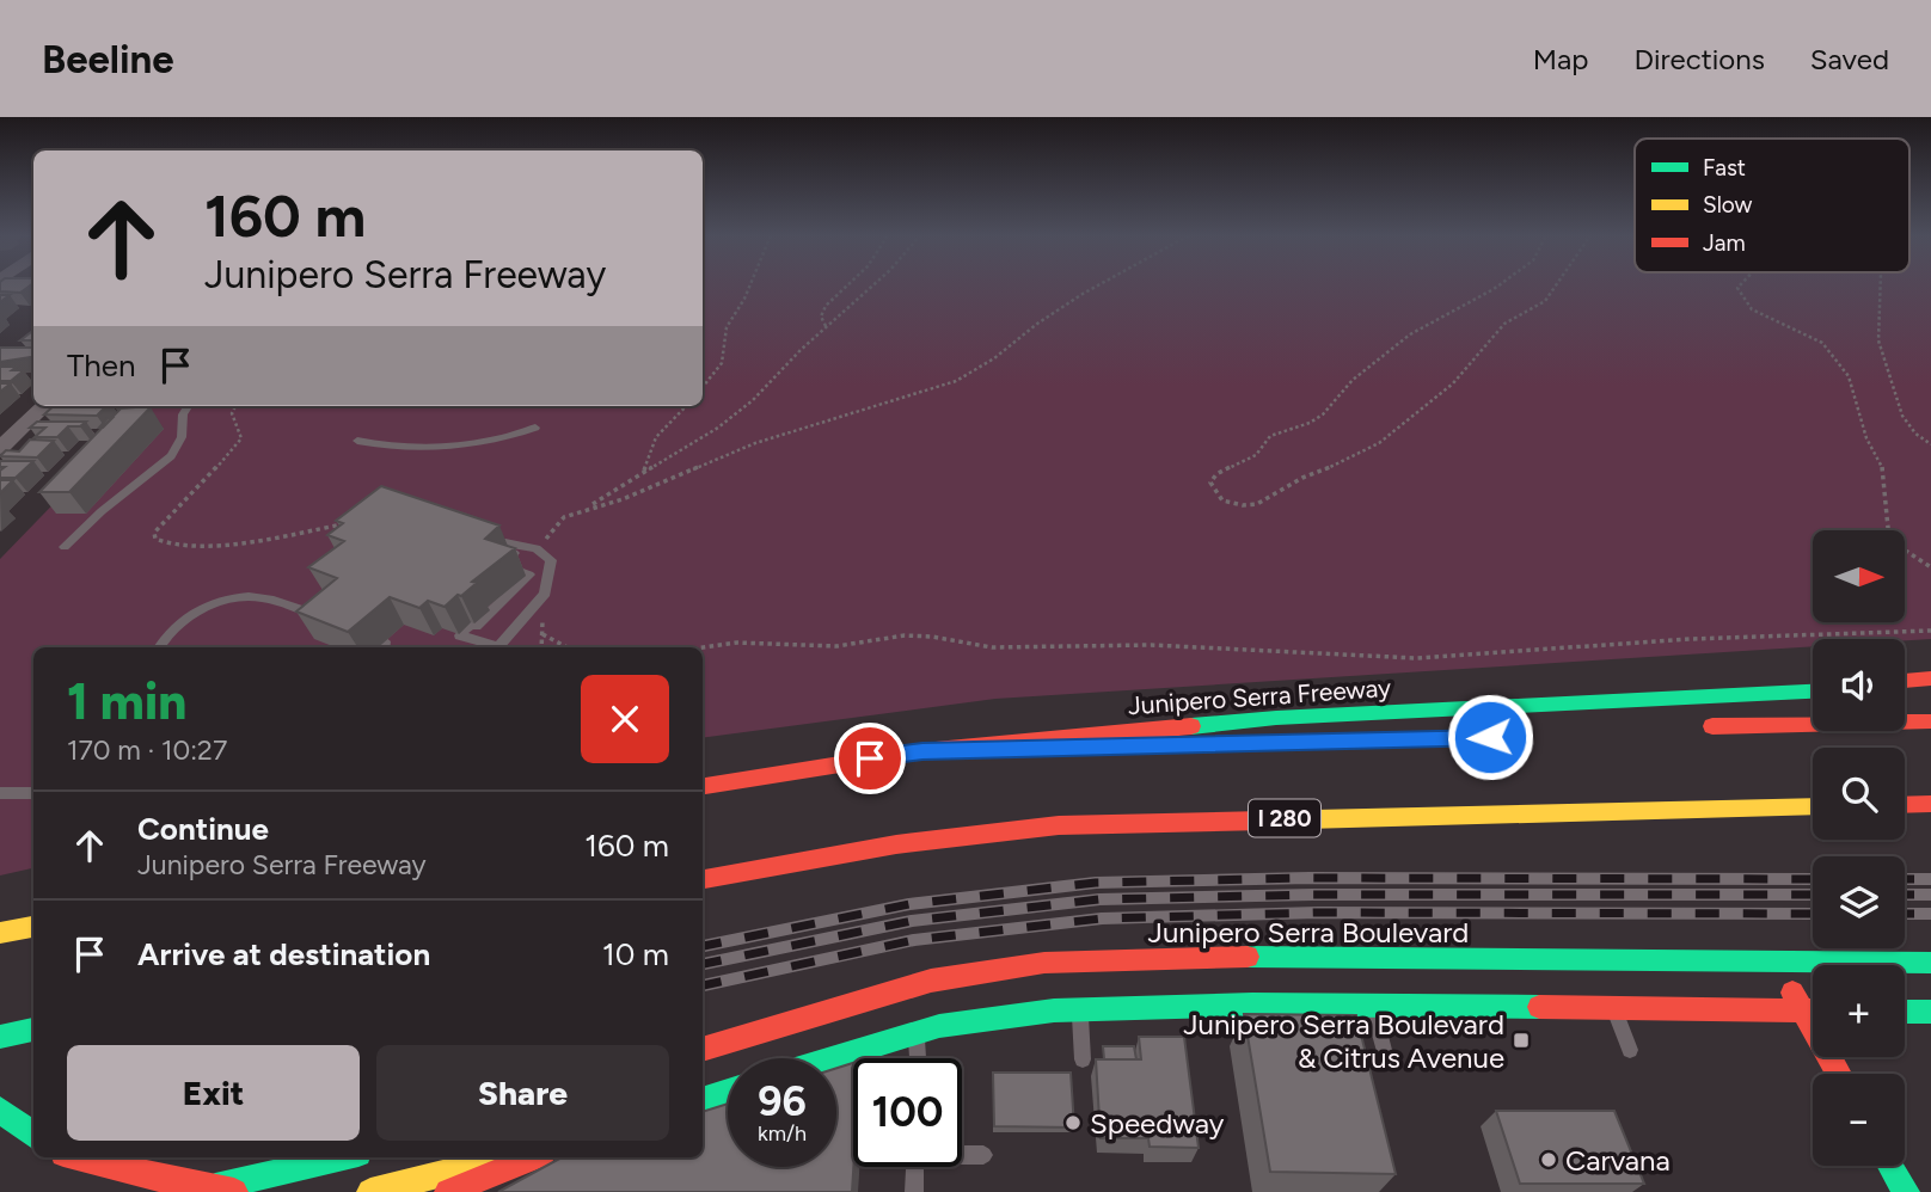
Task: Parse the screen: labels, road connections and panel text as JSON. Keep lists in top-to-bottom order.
{
  "streets": {
    "main road": ["Junipero Serra Freeway", "I 280", "Junipero Serra Boulevard"]
  },
  "places": {
    "transit": ["Junipero Serra Boulevard & Citrus Avenue"],
    "other": ["Speedway", "Carvana"]
  },
  "legend": ["Fast", "Slow", "Jam"],
  "north": "right",
  "page": {
    "header": "Beeline",
    "nav": ["Map", "Directions", "Saved"],
    "turn": ["160 m", "Junipero Serra Freeway"],
    "then": "Then",
    "map_buttons": ["+", "−"],
    "heading": ["1 min", "170 m · 10:27"],
    "list": [
      {
        "name": "Continue",
        "note": "Junipero Serra Freeway",
        "value": "160 m"
      },
      {
        "name": "Arrive at destination",
        "value": "10 m"
      }
    ],
    "buttons": ["Exit", "Share"],
    "speed": "96 km/h",
    "limit": "100"
  }
}
